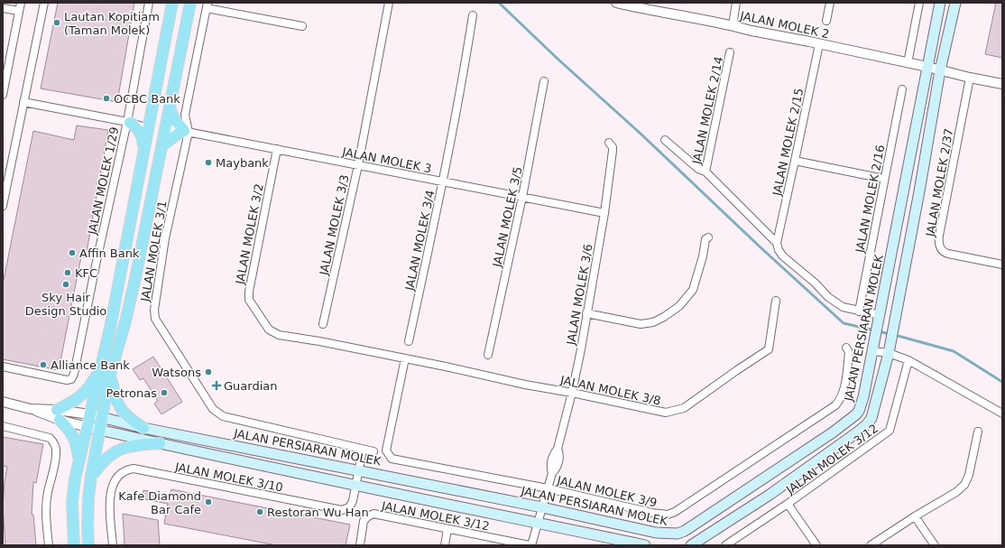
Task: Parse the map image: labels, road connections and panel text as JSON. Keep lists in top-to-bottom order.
{
  "streets": {
    "main road": ["JALAN PERSIARAN MOLEK"],
    "street": [
      "JALAN MOLEK 2",
      "JALAN MOLEK 2/14",
      "JALAN MOLEK 2/15",
      "JALAN MOLEK 3",
      "JALAN MOLEK 1/29",
      "JALAN MOLEK 2/37",
      "JALAN MOLEK 2/16",
      "JALAN MOLEK 3/5",
      "JALAN MOLEK 3/3",
      "JALAN MOLEK 3/2",
      "JALAN MOLEK 3/4",
      "JALAN MOLEK 3/1",
      "JALAN MOLEK 3/6",
      "JALAN MOLEK 3/8",
      "JALAN MOLEK 3/12",
      "JALAN MOLEK 3/10",
      "JALAN MOLEK 3/9"
    ]
  },
  "crossings": [
    ["JALAN MOLEK 2", "JALAN MOLEK 2/15"],
    ["JALAN MOLEK 2", "JALAN MOLEK 2/37"],
    ["JALAN MOLEK 2", "JALAN PERSIARAN MOLEK"],
    ["JALAN MOLEK 3", "JALAN MOLEK 3/5"],
    ["JALAN MOLEK 3", "JALAN MOLEK 3/3"],
    ["JALAN MOLEK 3", "JALAN MOLEK 3/2"],
    ["JALAN MOLEK 3", "JALAN MOLEK 3/4"],
    ["JALAN MOLEK 3", "JALAN MOLEK 3/1"],
    ["JALAN MOLEK 3", "JALAN MOLEK 3/6"],
    ["JALAN MOLEK 3/2", "JALAN MOLEK 3/8"],
    ["JALAN MOLEK 3/2", "JALAN MOLEK 3/9"],
    ["JALAN MOLEK 3/1", "JALAN MOLEK 3/10"],
    ["JALAN MOLEK 3/6", "JALAN PERSIARAN MOLEK"],
    ["JALAN MOLEK 3/6", "JALAN MOLEK 3/8"],
    ["JALAN MOLEK 3/6", "JALAN MOLEK 3/12"],
    ["JALAN MOLEK 3/6", "JALAN MOLEK 3/9"],
    ["JALAN PERSIARAN MOLEK", "JALAN MOLEK 3/10"],
    ["JALAN MOLEK 3/8", "JALAN MOLEK 3/9"]
  ],
  "places": {
    "other": [
      "Lautan Kopitiam (Taman Molek)",
      "OCBC Bank",
      "Maybank",
      "Affin Bank",
      "KFC",
      "Sky Hair Design Studio",
      "Alliance Bank",
      "Watsons",
      "Petronas",
      "Kafe Diamond Bar Cafe",
      "Restoran Wu Han"
    ],
    "health": ["Guardian"]
  }
}
